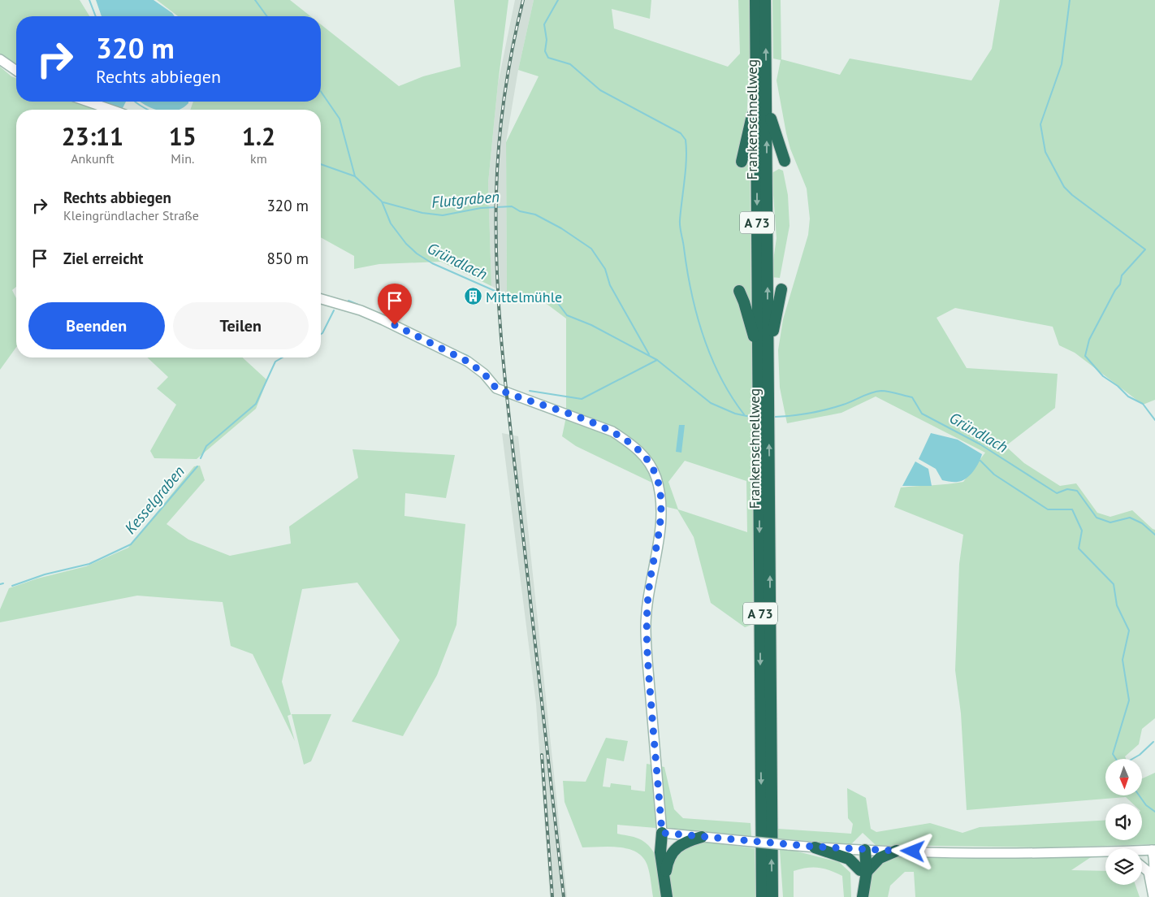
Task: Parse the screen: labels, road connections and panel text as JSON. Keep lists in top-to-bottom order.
{
  "streets": {
    "highway": ["Frankenschnellweg", "A 73"]
  },
  "water": ["Flutgraben", "Gründlach", "Kesselgraben"],
  "places": {
    "building": ["Mittelmühle"]
  },
  "north": "bottom",
  "page": {
    "turn": ["320 m", "Rechts abbiegen"],
    "eta": [
      "23:11",
      "Ankunft",
      "15",
      "Min.",
      "1.2",
      "km"
    ],
    "list": [
      {
        "name": "Rechts abbiegen",
        "note": "Kleingründlacher Straße",
        "value": "320 m"
      },
      {
        "name": "Ziel erreicht",
        "value": "850 m"
      }
    ],
    "buttons": ["Beenden", "Teilen"]
  }
}
